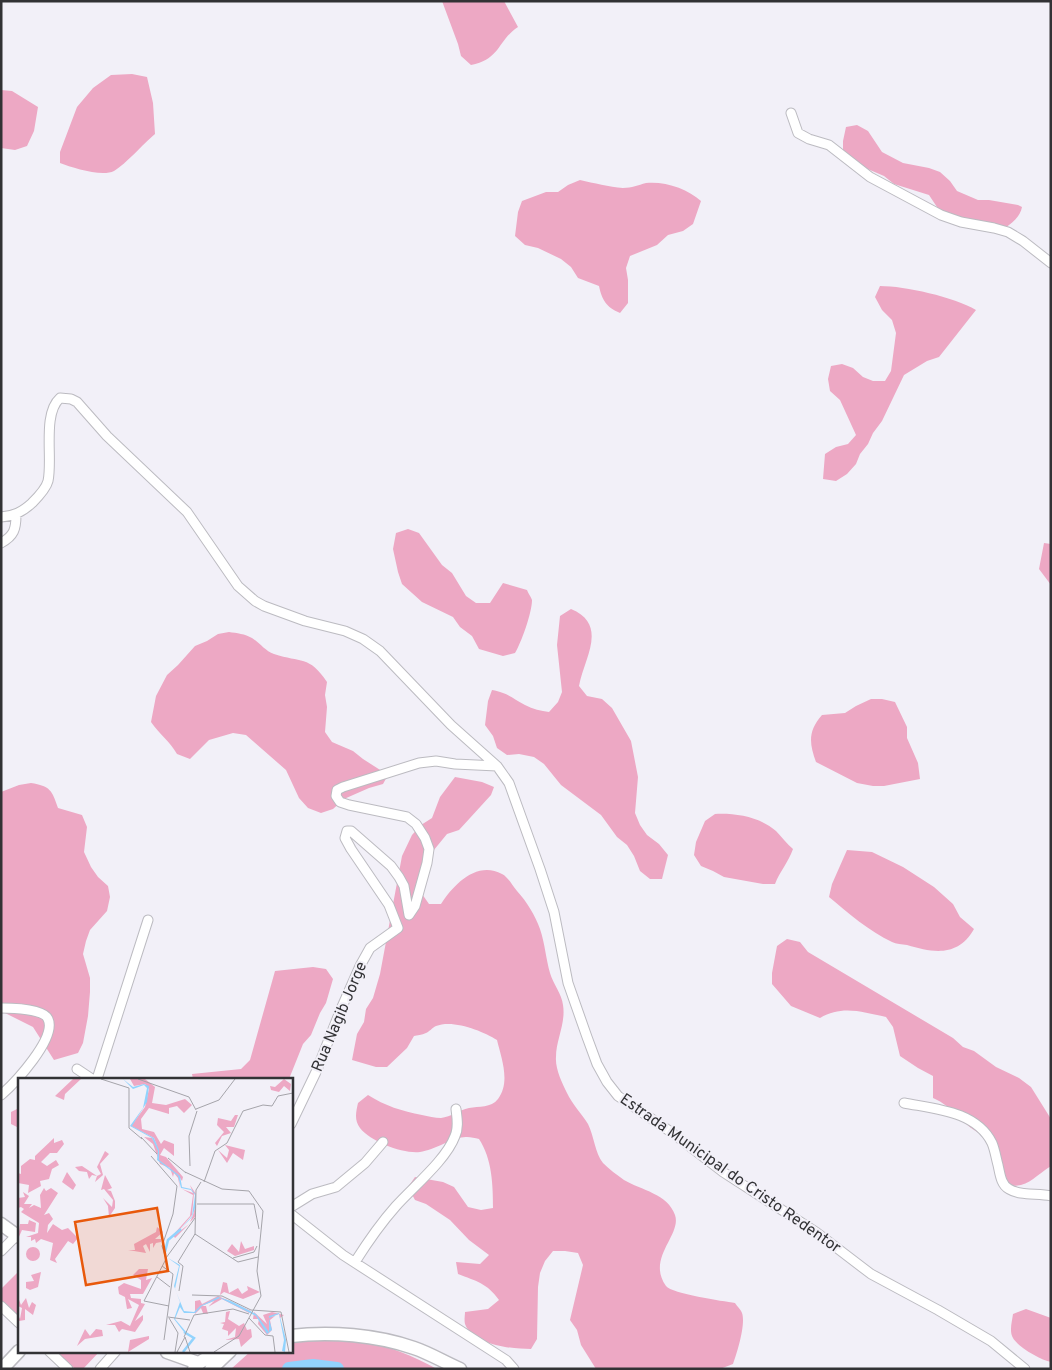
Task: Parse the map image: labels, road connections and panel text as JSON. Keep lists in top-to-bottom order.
{
  "streets": {
    "street": ["Rua Nagib Jorge", "Estrada Municipal do Cristo Redentor"]
  }
}
